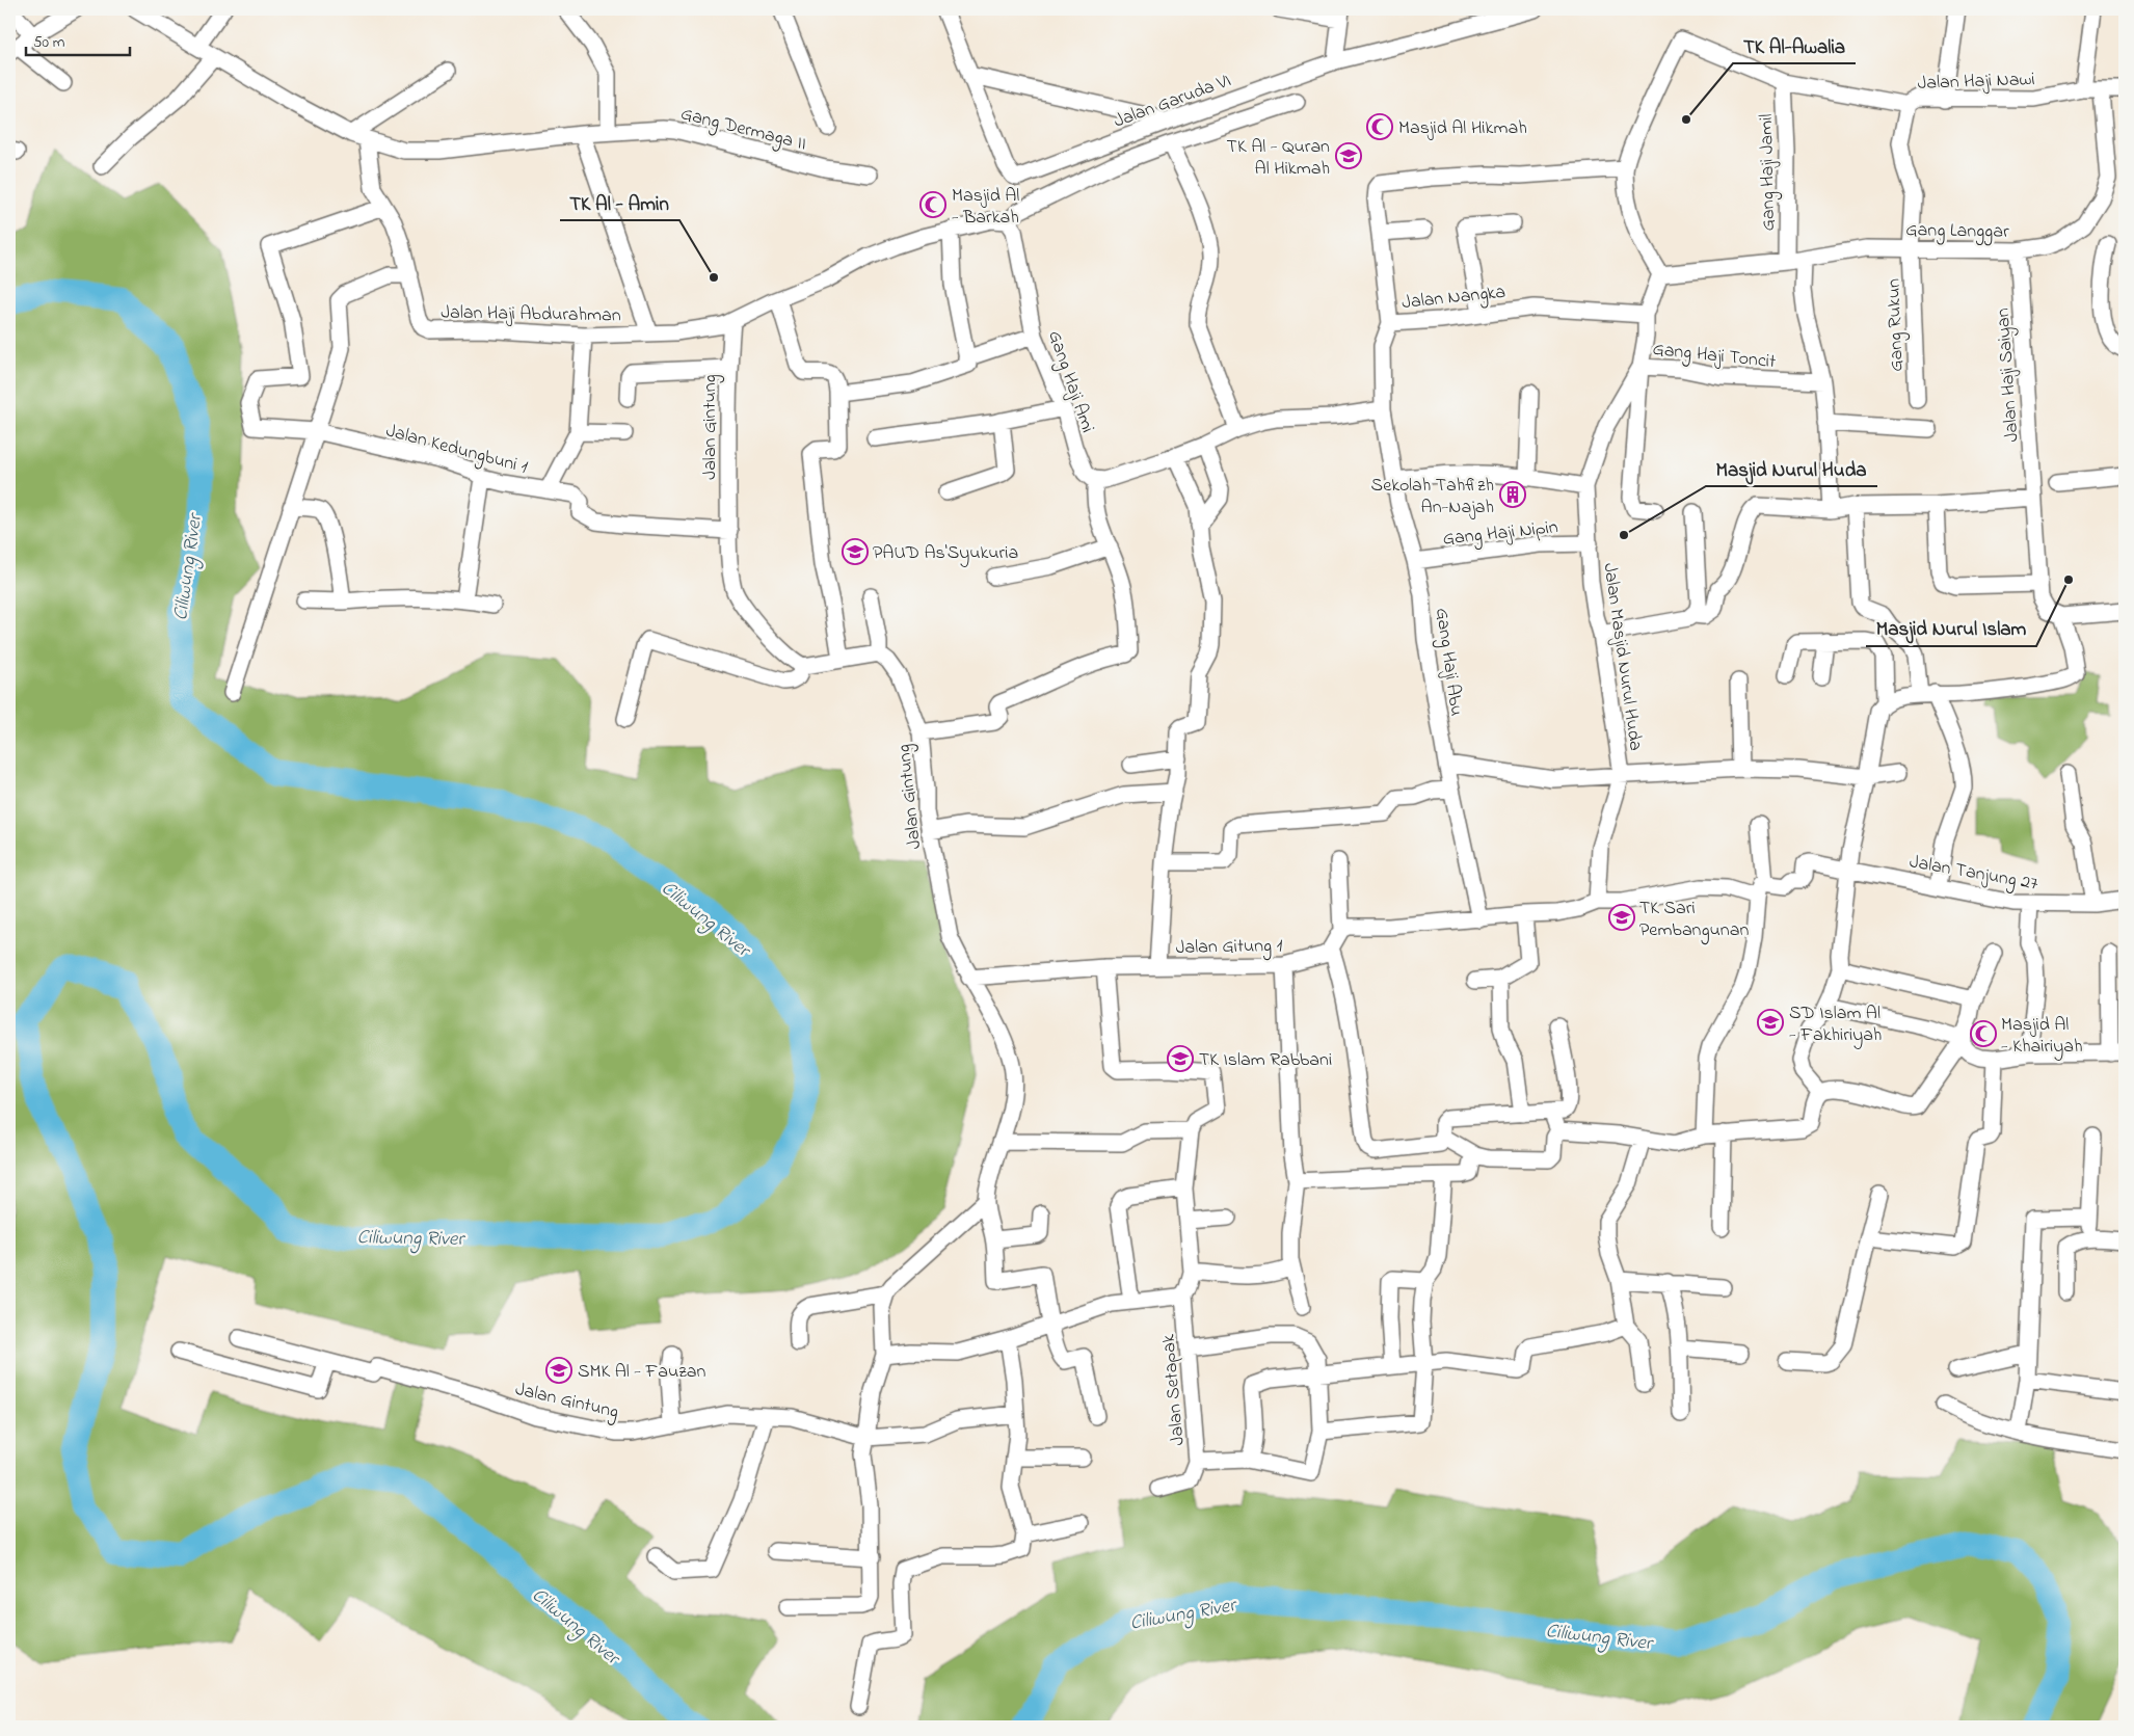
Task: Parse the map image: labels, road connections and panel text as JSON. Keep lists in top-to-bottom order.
{
  "streets": {
    "street": [
      "Jalan Haji Nawi",
      "Jalan Garuda VI",
      "Gang Dermaga II",
      "Gang Haji Jamil",
      "Gang Langgar",
      "Jalan Nangka",
      "Jalan Haji Abdurahman",
      "Gang Rukun",
      "Gang Haji Toncit",
      "Jalan Haji Saiyan",
      "Gang Haji Ami",
      "Jalan Gintung",
      "Jalan Kedungbuni 1",
      "Gang Haji Nipin",
      "Jalan Masjid Nurul Huda",
      "Gang Haji Abu",
      "Jalan Tanjung 27",
      "Jalan Gitung 1",
      "Jalan Setapak"
    ]
  },
  "crossings": [
    ["Jalan Haji Nawi", "Gang Langgar"],
    ["Jalan Haji Nawi", "Gang Rukun"],
    ["Gang Dermaga II", "Jalan Haji Abdurahman"],
    ["Gang Haji Jamil", "Gang Langgar"],
    ["Gang Langgar", "Gang Rukun"],
    ["Gang Langgar", "Jalan Haji Saiyan"],
    ["Jalan Nangka", "Gang Haji Abu"],
    ["Jalan Haji Abdurahman", "Gang Haji Ami"],
    ["Jalan Haji Abdurahman", "Jalan Gintung"],
    ["Jalan Haji Abdurahman", "Jalan Kedungbuni 1"],
    ["Jalan Gintung", "Jalan Kedungbuni 1"],
    ["Jalan Gintung", "Jalan Gitung 1"],
    ["Gang Haji Nipin", "Jalan Masjid Nurul Huda"],
    ["Gang Haji Nipin", "Gang Haji Abu"]
  ],
  "water": ["Ciliwung River"],
  "places": {
    "other": [
      "TK Al-Awalia",
      "TK Al - Amin",
      "Masjid Nurul Huda",
      "Masjid Nurul Islam"
    ],
    "mosque": ["Masjid Al Hikmah", "Masjid Al - Barkah", "Masjid Al - Khairiyah"],
    "school or university": [
      "TK Al - Quran Al Hikmah",
      "PAUD As'Syukuria",
      "TK Sari Pembangunan",
      "SD Islam Al - Fakhiriyah",
      "TK Islam Rabbani",
      "SMK Al - Fauzan"
    ],
    "building": ["Sekolah Tahfizh An-Najah"]
  },
  "scale_bar": "50 m"
}
